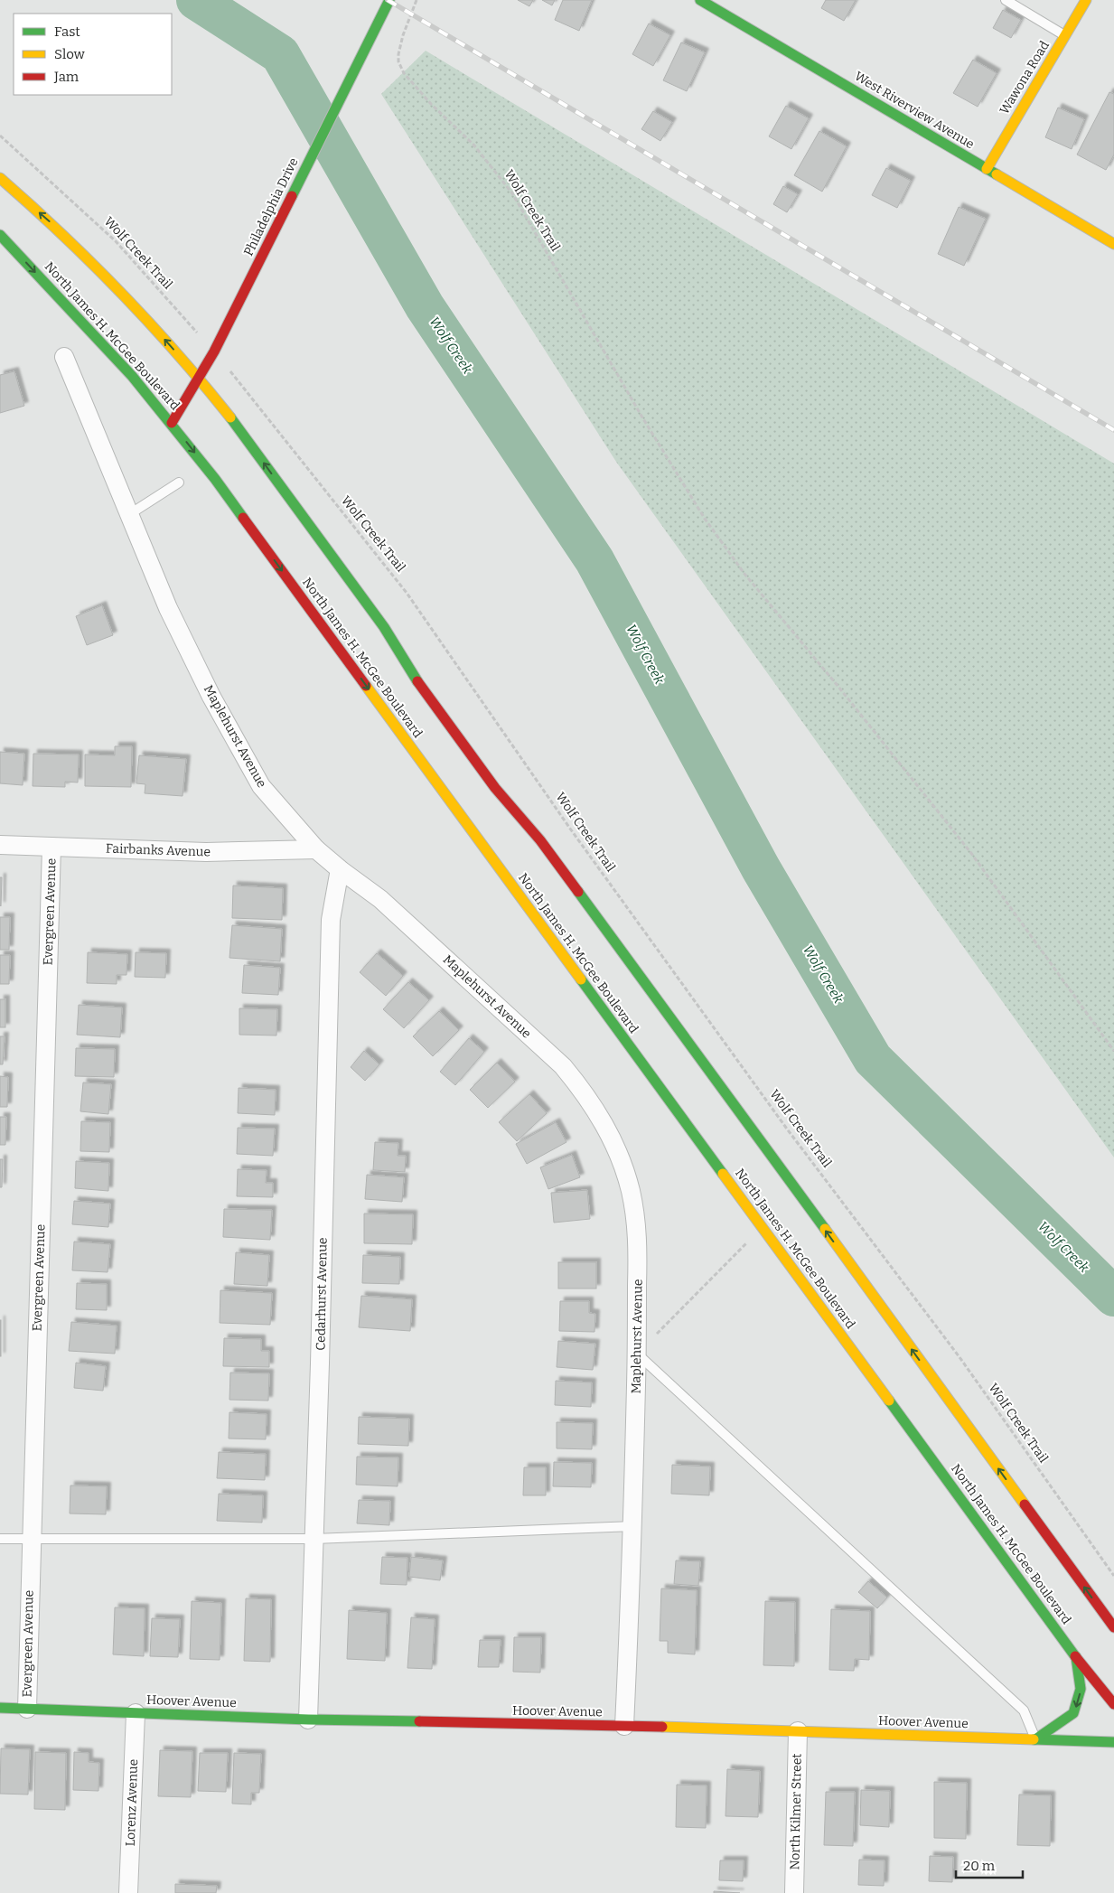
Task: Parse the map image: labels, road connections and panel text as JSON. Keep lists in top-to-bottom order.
{
  "streets": {
    "main road": [
      "Wawona Road",
      "West Riverview Avenue",
      "Philadelphia Drive",
      "North James H. McGee Boulevard",
      "Hoover Avenue"
    ],
    "street": [
      "Maplehurst Avenue",
      "Fairbanks Avenue",
      "Evergreen Avenue",
      "Cedarhurst Avenue",
      "Lorenz Avenue",
      "North Kilmer Street"
    ],
    "path": ["Wolf Creek Trail"]
  },
  "crossings": [
    ["Wawona Road", "West Riverview Avenue"],
    ["Philadelphia Drive", "Wolf Creek Trail"],
    ["Philadelphia Drive", "North James H. McGee Boulevard"],
    ["Maplehurst Avenue", "Fairbanks Avenue"],
    ["Maplehurst Avenue", "Cedarhurst Avenue"],
    ["Maplehurst Avenue", "Hoover Avenue"],
    ["Fairbanks Avenue", "Evergreen Avenue"],
    ["Evergreen Avenue", "Hoover Avenue"],
    ["Cedarhurst Avenue", "Hoover Avenue"],
    ["Hoover Avenue", "Lorenz Avenue"],
    ["Hoover Avenue", "North Kilmer Street"]
  ],
  "water": ["Wolf Creek"],
  "legend": ["Fast", "Slow", "Jam"],
  "scale_bar": "20 m"
}
